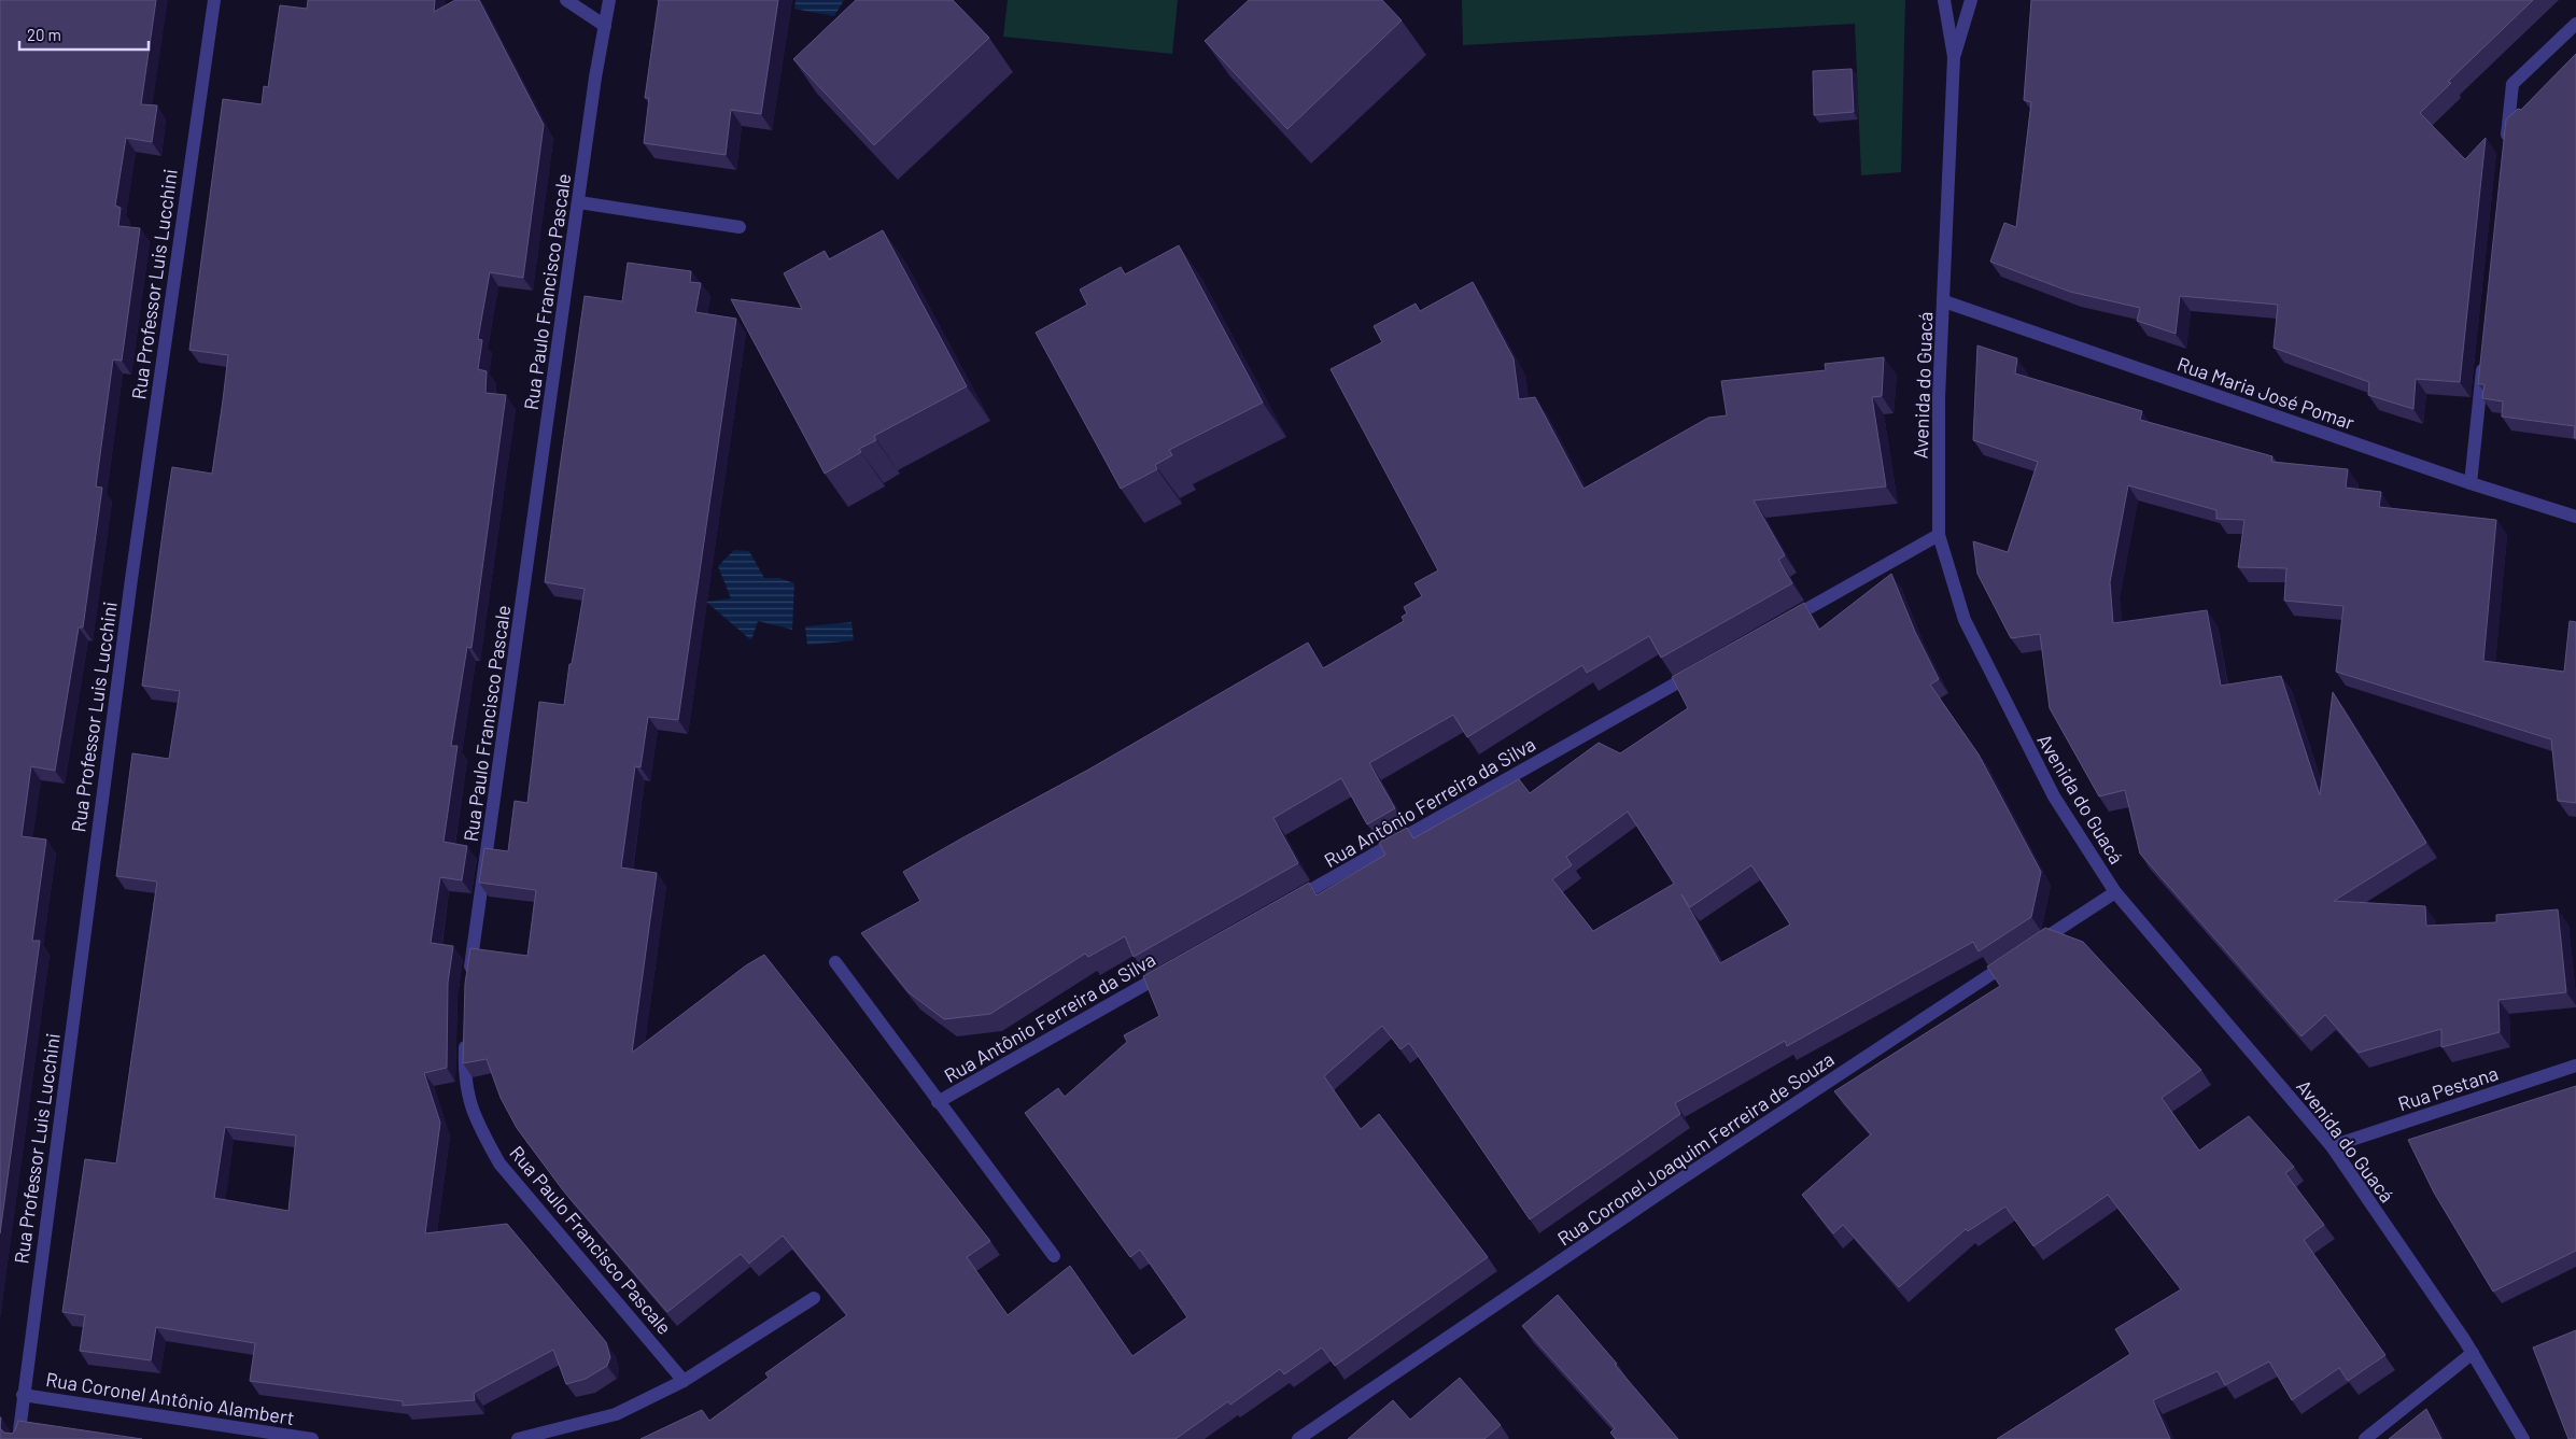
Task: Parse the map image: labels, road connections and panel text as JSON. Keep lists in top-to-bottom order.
{
  "streets": {
    "street": [
      "Rua Professor Luis Lucchini",
      "Rua Paulo Francisco Pascale",
      "Avenida do Guacá",
      "Rua Maria José Pomar",
      "Rua Antônio Ferreira da Silva",
      "Rua Pestana",
      "Rua Coronel Joaquim Ferreira de Souza",
      "Rua Coronel Antônio Alambert"
    ]
  },
  "crossings": [
    ["Rua Professor Luis Lucchini", "Rua Coronel Antônio Alambert"],
    ["Avenida do Guacá", "Rua Maria José Pomar"],
    ["Avenida do Guacá", "Rua Pestana"],
    ["Avenida do Guacá", "Rua Coronel Joaquim Ferreira de Souza"]
  ],
  "scale_bar": "20 m"
}
